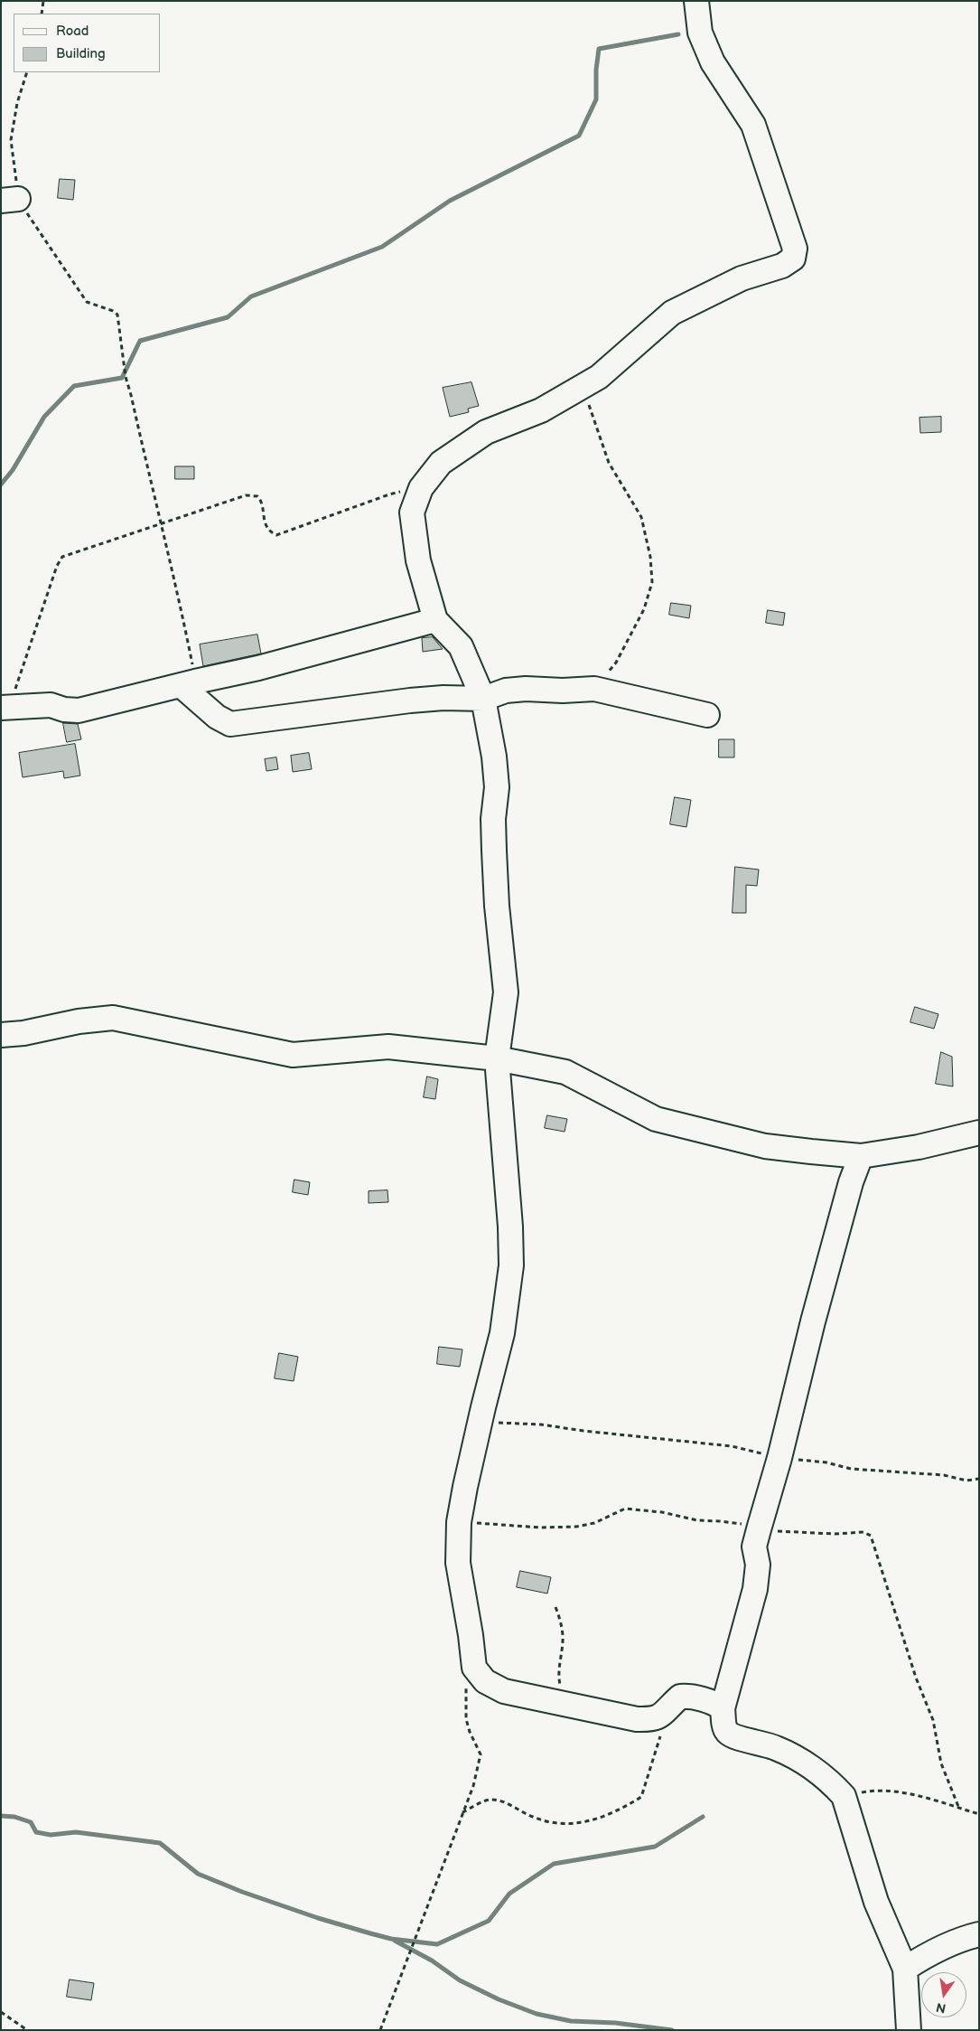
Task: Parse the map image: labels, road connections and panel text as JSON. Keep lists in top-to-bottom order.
{
  "legend": ["Road", "Building"],
  "north": "bottom"
}
